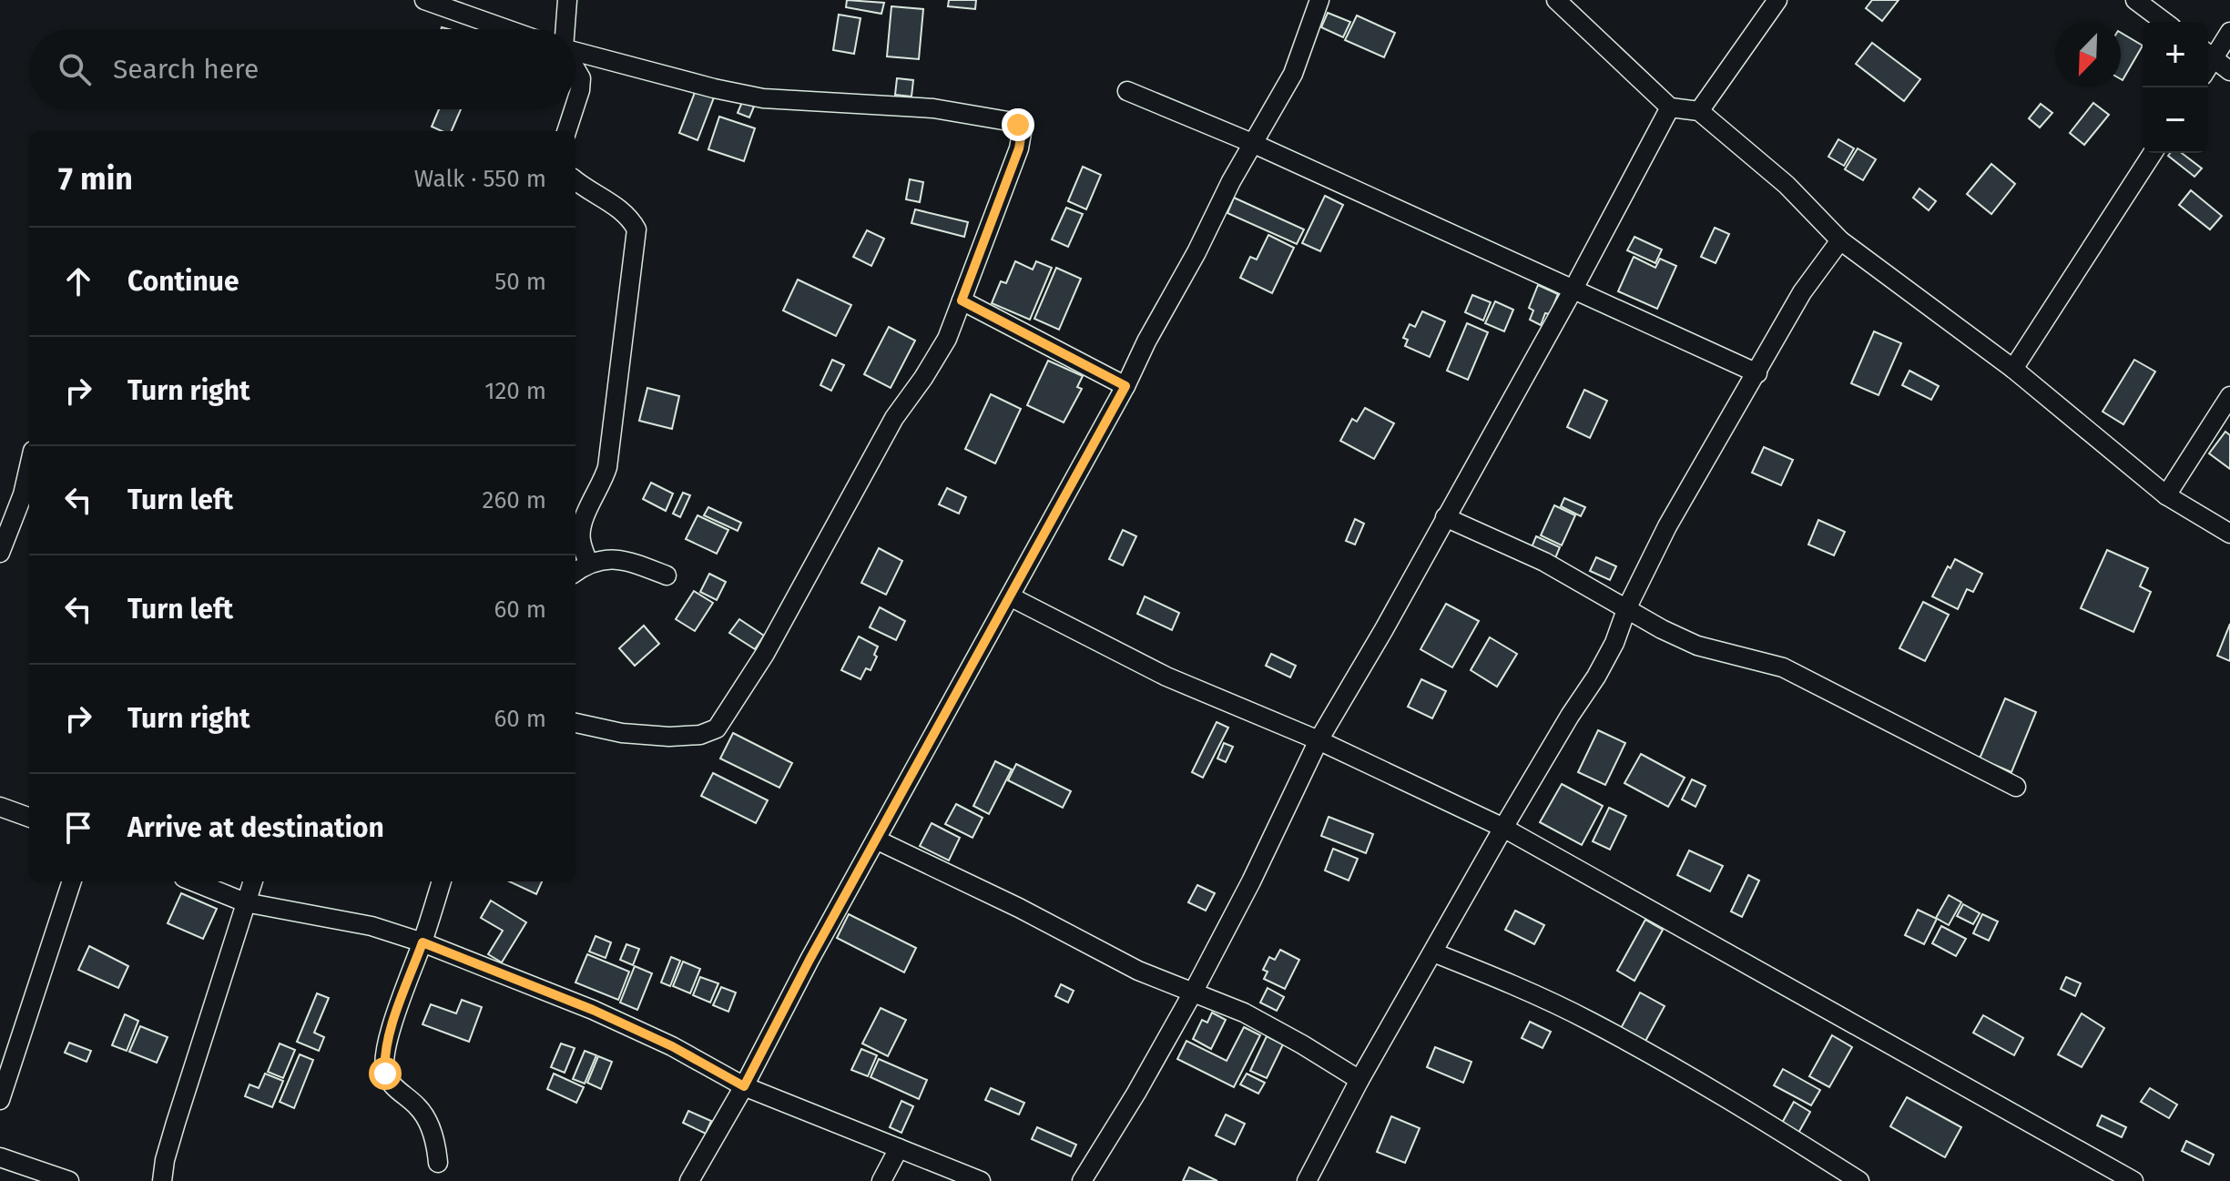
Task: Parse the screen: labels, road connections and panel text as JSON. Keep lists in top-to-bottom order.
{
  "north": "bottom left",
  "page": {
    "map_buttons": ["+", "−"],
    "search": "Search here",
    "heading": ["7 min", "Walk · 550 m"],
    "list": [
      ["Continue", "50 m"],
      ["Turn right", "120 m"],
      ["Turn left", "260 m"],
      ["Turn left", "60 m"],
      ["Turn right", "60 m"],
      "Arrive at destination"
    ]
  }
}
